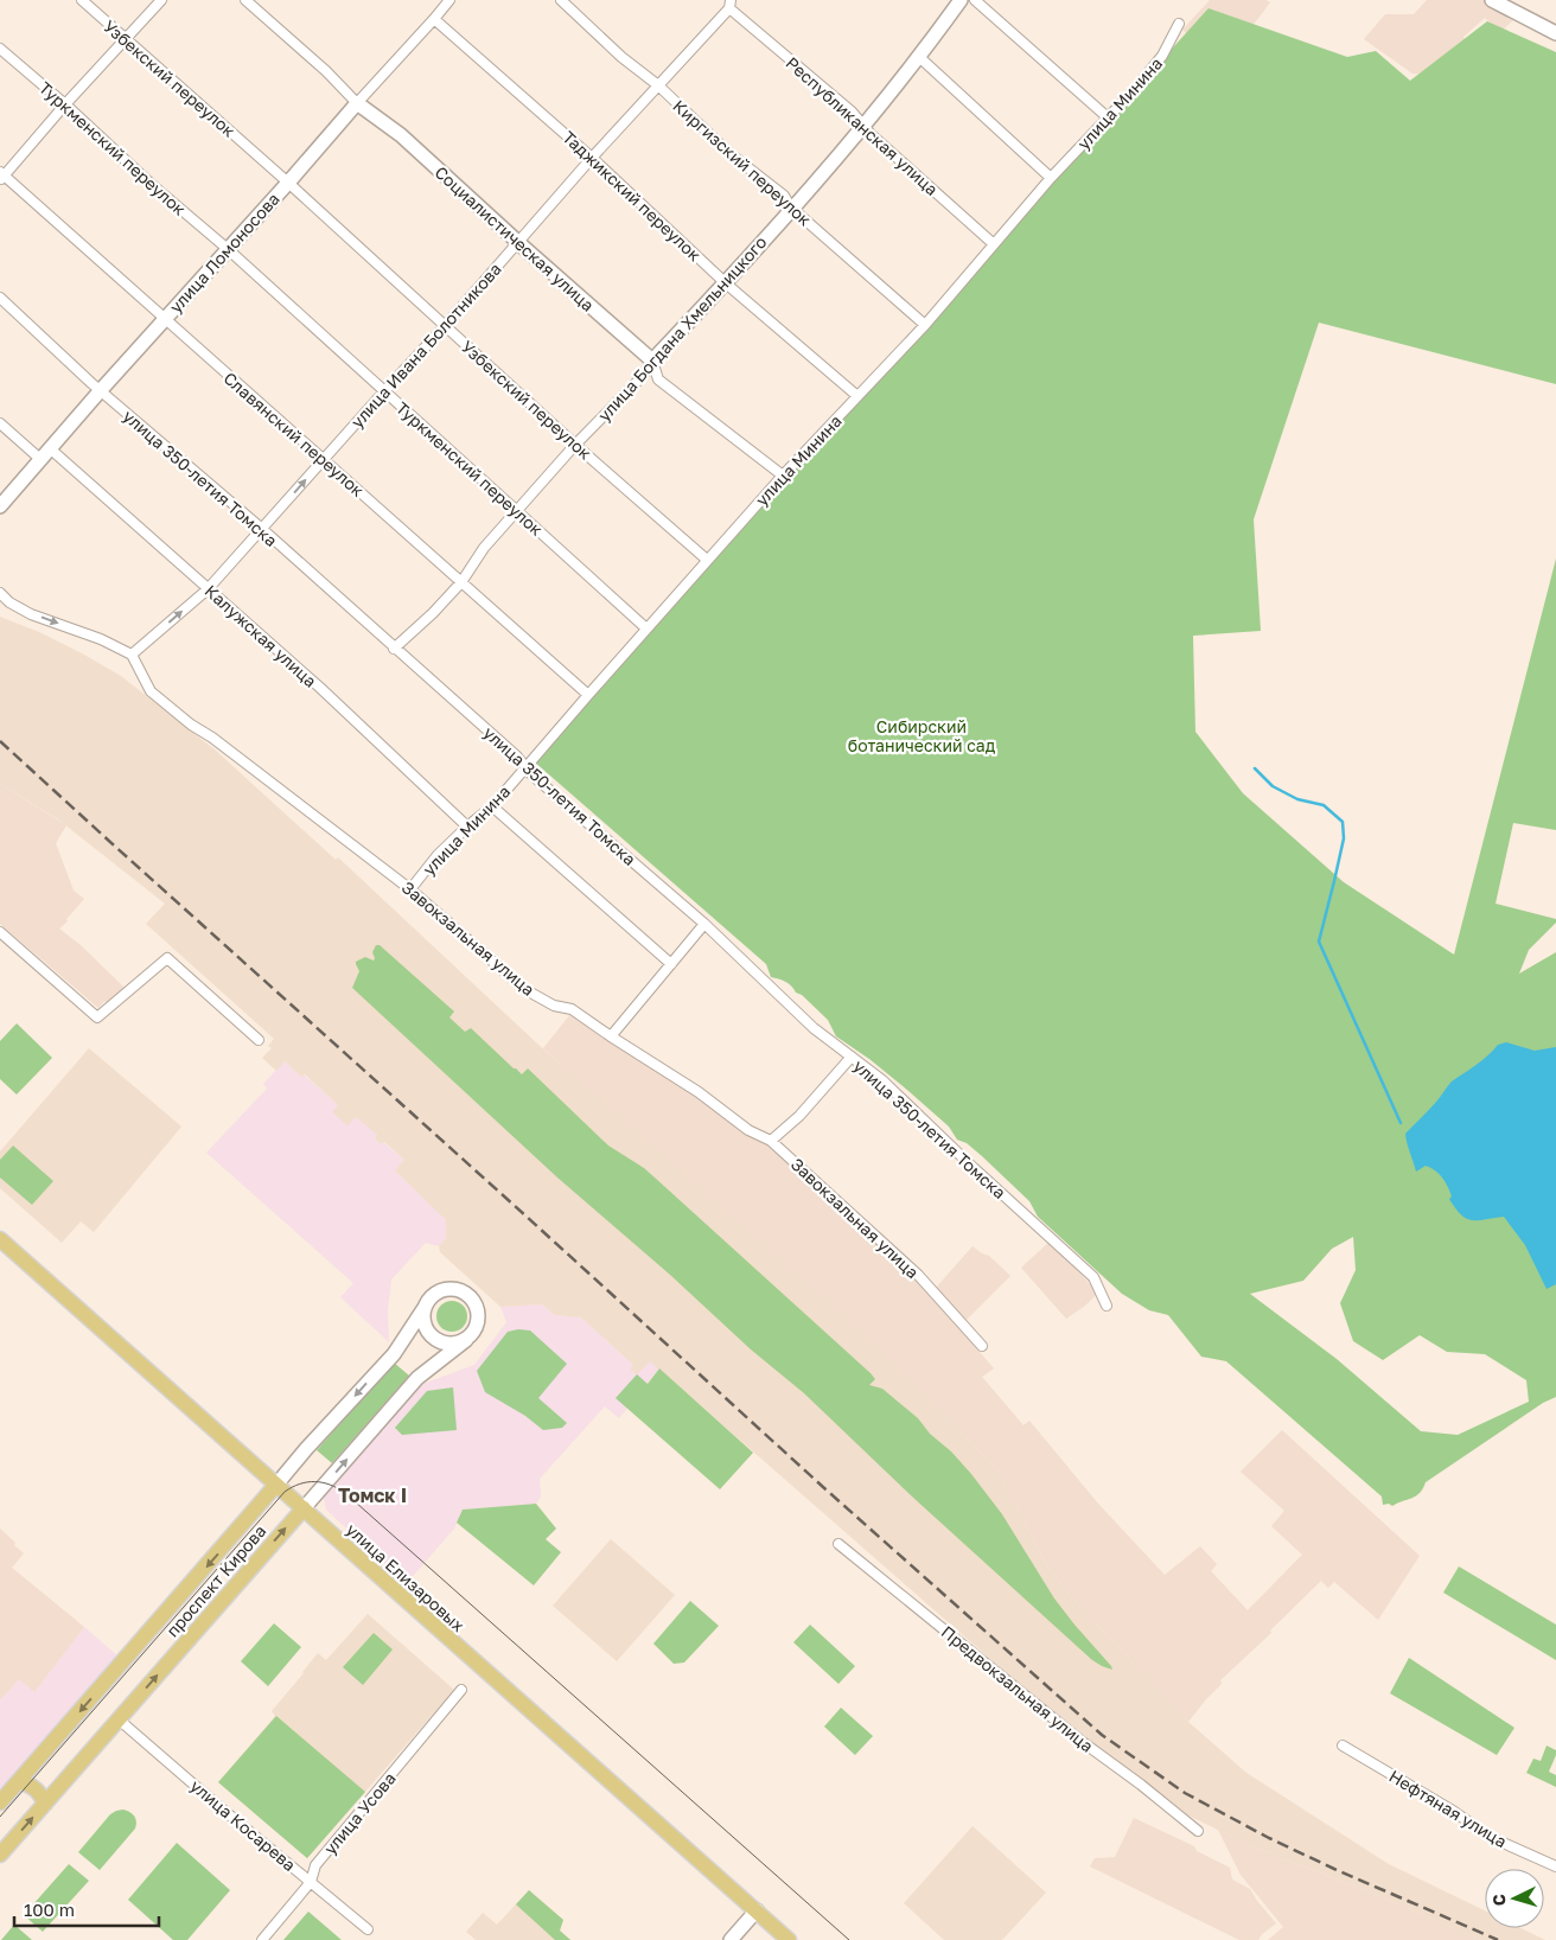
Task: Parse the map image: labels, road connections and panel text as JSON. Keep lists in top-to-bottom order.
{
  "streets": {
    "main road": ["улица Елизаровых", "проспект Кирова"],
    "street": [
      "Узбекский переулок",
      "улица Минина",
      "Республиканская улица",
      "Туркменский переулок",
      "Киргизский переулок",
      "Таджикский переулок",
      "Социалистическая улица",
      "улица Ломоносова",
      "улица Богдана Хмельницкого",
      "улица Ивана Болотникова",
      "Славянский переулок",
      "улица 350-летия Томска",
      "Калужская улица",
      "Завокзальная улица",
      "Предвокзальная улица",
      "Нефтяная улица",
      "улица Усова",
      "улица Косарева"
    ]
  },
  "crossings": [
    ["Узбекский переулок", "улица Минина"],
    ["Узбекский переулок", "улица Ломоносова"],
    ["Узбекский переулок", "улица Богдана Хмельницкого"],
    ["Узбекский переулок", "улица Ивана Болотникова"],
    ["улица Минина", "Республиканская улица"],
    ["улица Минина", "Туркменский переулок"],
    ["улица Минина", "Киргизский переулок"],
    ["улица Минина", "Таджикский переулок"],
    ["улица Минина", "Социалистическая улица"],
    ["улица Минина", "Славянский переулок"],
    ["улица Минина", "улица 350-летия Томска"],
    ["улица Минина", "Калужская улица"],
    ["улица Минина", "Завокзальная улица"],
    ["Республиканская улица", "улица Богдана Хмельницкого"],
    ["Республиканская улица", "улица Ивана Болотникова"],
    ["Туркменский переулок", "улица Ломоносова"],
    ["Туркменский переулок", "улица Богдана Хмельницкого"],
    ["Туркменский переулок", "улица Ивана Болотникова"],
    ["Киргизский переулок", "улица Богдана Хмельницкого"],
    ["Киргизский переулок", "улица Ивана Болотникова"],
    ["Таджикский переулок", "улица Ломоносова"],
    ["Таджикский переулок", "улица Богдана Хмельницкого"],
    ["Таджикский переулок", "улица Ивана Болотникова"],
    ["Социалистическая улица", "улица Ломоносова"],
    ["Социалистическая улица", "улица Богдана Хмельницкого"],
    ["Социалистическая улица", "улица Ивана Болотникова"],
    ["улица Ломоносова", "Славянский переулок"],
    ["улица Ломоносова", "улица 350-летия Томска"],
    ["улица Ломоносова", "Калужская улица"],
    ["улица Богдана Хмельницкого", "Славянский переулок"],
    ["улица Богдана Хмельницкого", "улица 350-летия Томска"],
    ["улица Ивана Болотникова", "Славянский переулок"],
    ["улица Ивана Болотникова", "улица 350-летия Томска"],
    ["улица Ивана Болотникова", "Калужская улица"],
    ["улица Ивана Болотникова", "Завокзальная улица"],
    ["улица Елизаровых", "проспект Кирова"],
    ["проспект Кирова", "улица Косарева"],
    ["улица Усова", "улица Косарева"]
  ],
  "districts": ["Томск I"],
  "parks": ["Сибирский ботанический сад"],
  "scale_bar": "100 m",
  "north": "left"
}
